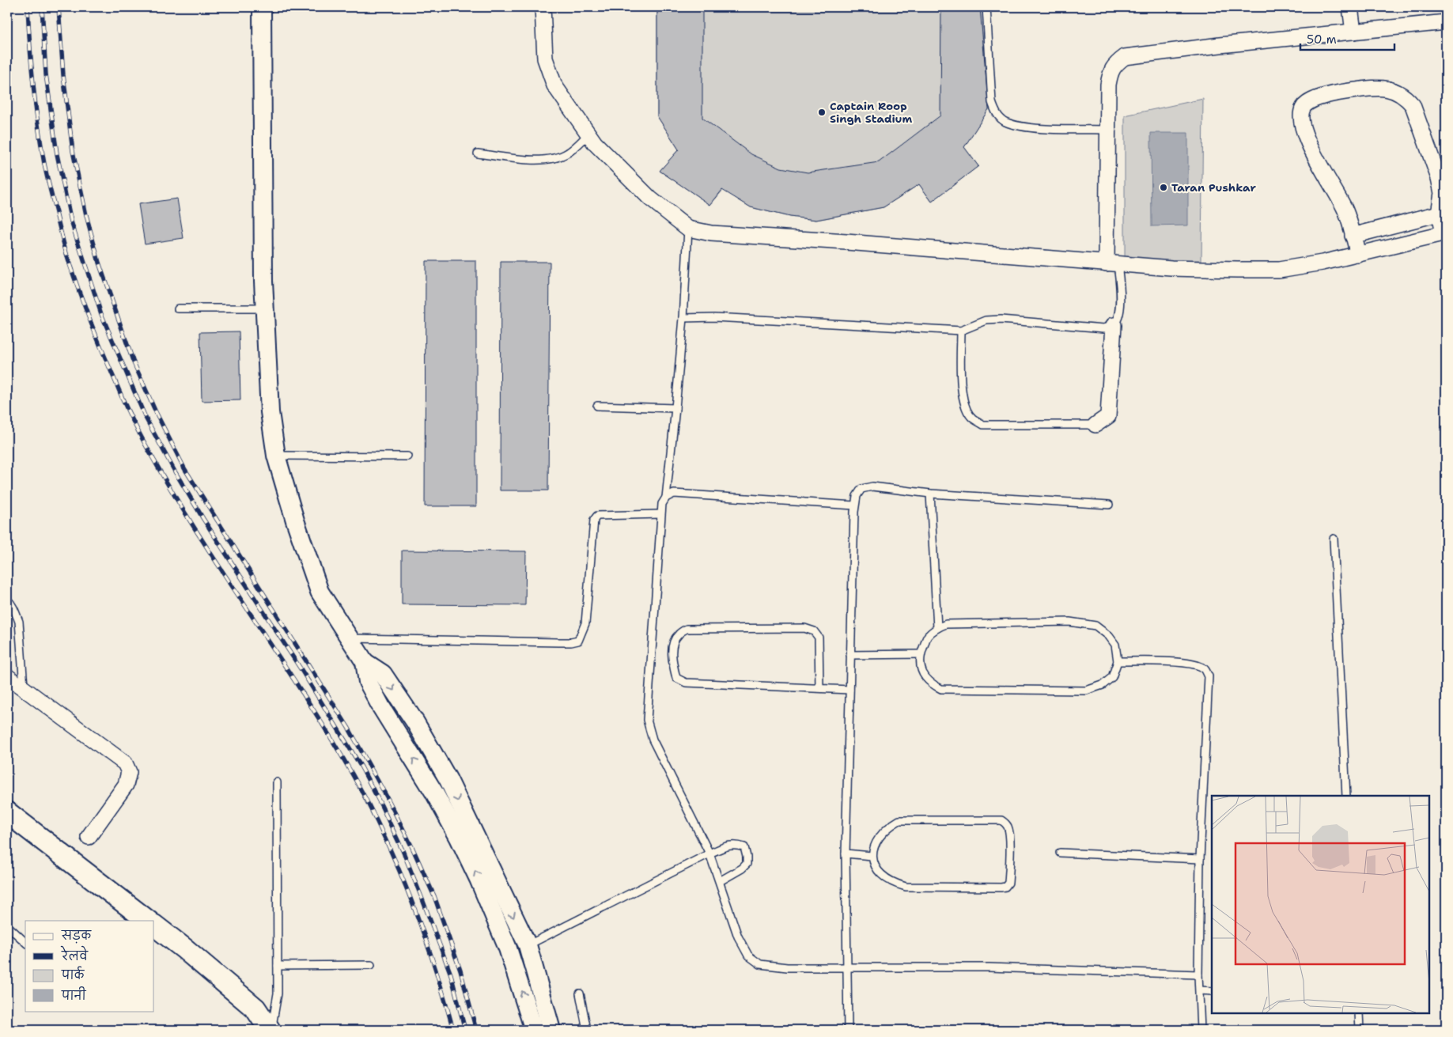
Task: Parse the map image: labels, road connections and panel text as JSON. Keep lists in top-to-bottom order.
{
  "places": ["Captain Roop Singh Stadium", "Taran Pushkar"],
  "legend": [
    "सड़क",
    "रेलवे",
    "पार्क",
    "पानी"
  ],
  "scale_bar": "50 m"
}
